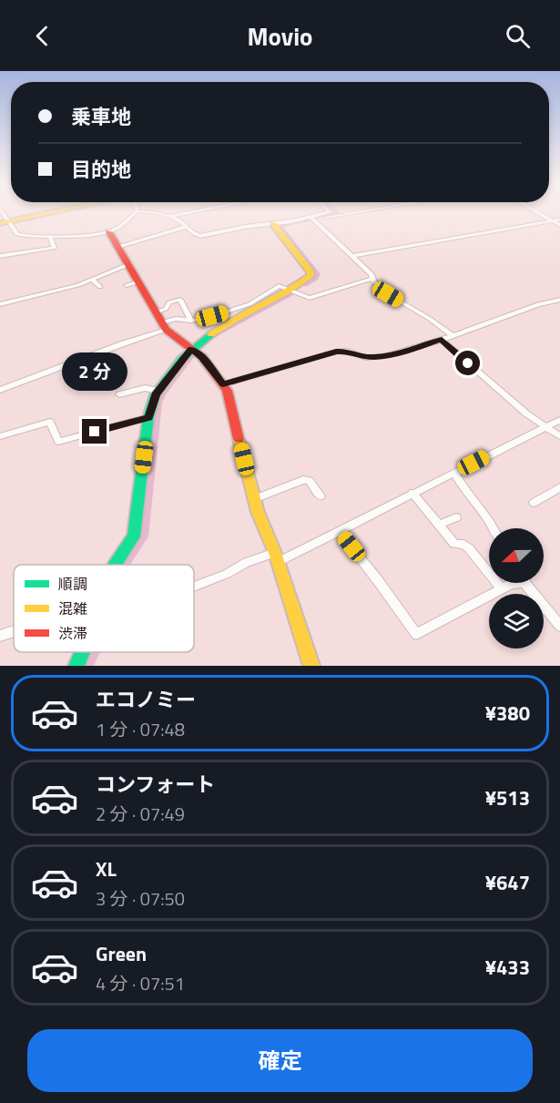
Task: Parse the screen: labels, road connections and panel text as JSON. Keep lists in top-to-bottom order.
{
  "legend": ["順調", "混雑", "渋滞"],
  "north": "left",
  "page": {
    "header": "Movio",
    "banner": ["乗車地", "目的地"],
    "bubble": "2 分",
    "list": [
      {
        "name": "エコノミー",
        "note": "1 分 · 07:48",
        "value": "¥380"
      },
      {
        "name": "コンフォート",
        "note": "2 分 · 07:49",
        "value": "¥513"
      },
      {
        "name": "XL",
        "note": "3 分 · 07:50",
        "value": "¥647"
      },
      {
        "name": "Green",
        "note": "4 分 · 07:51",
        "value": "¥433"
      }
    ],
    "buttons": "確定"
  }
}
